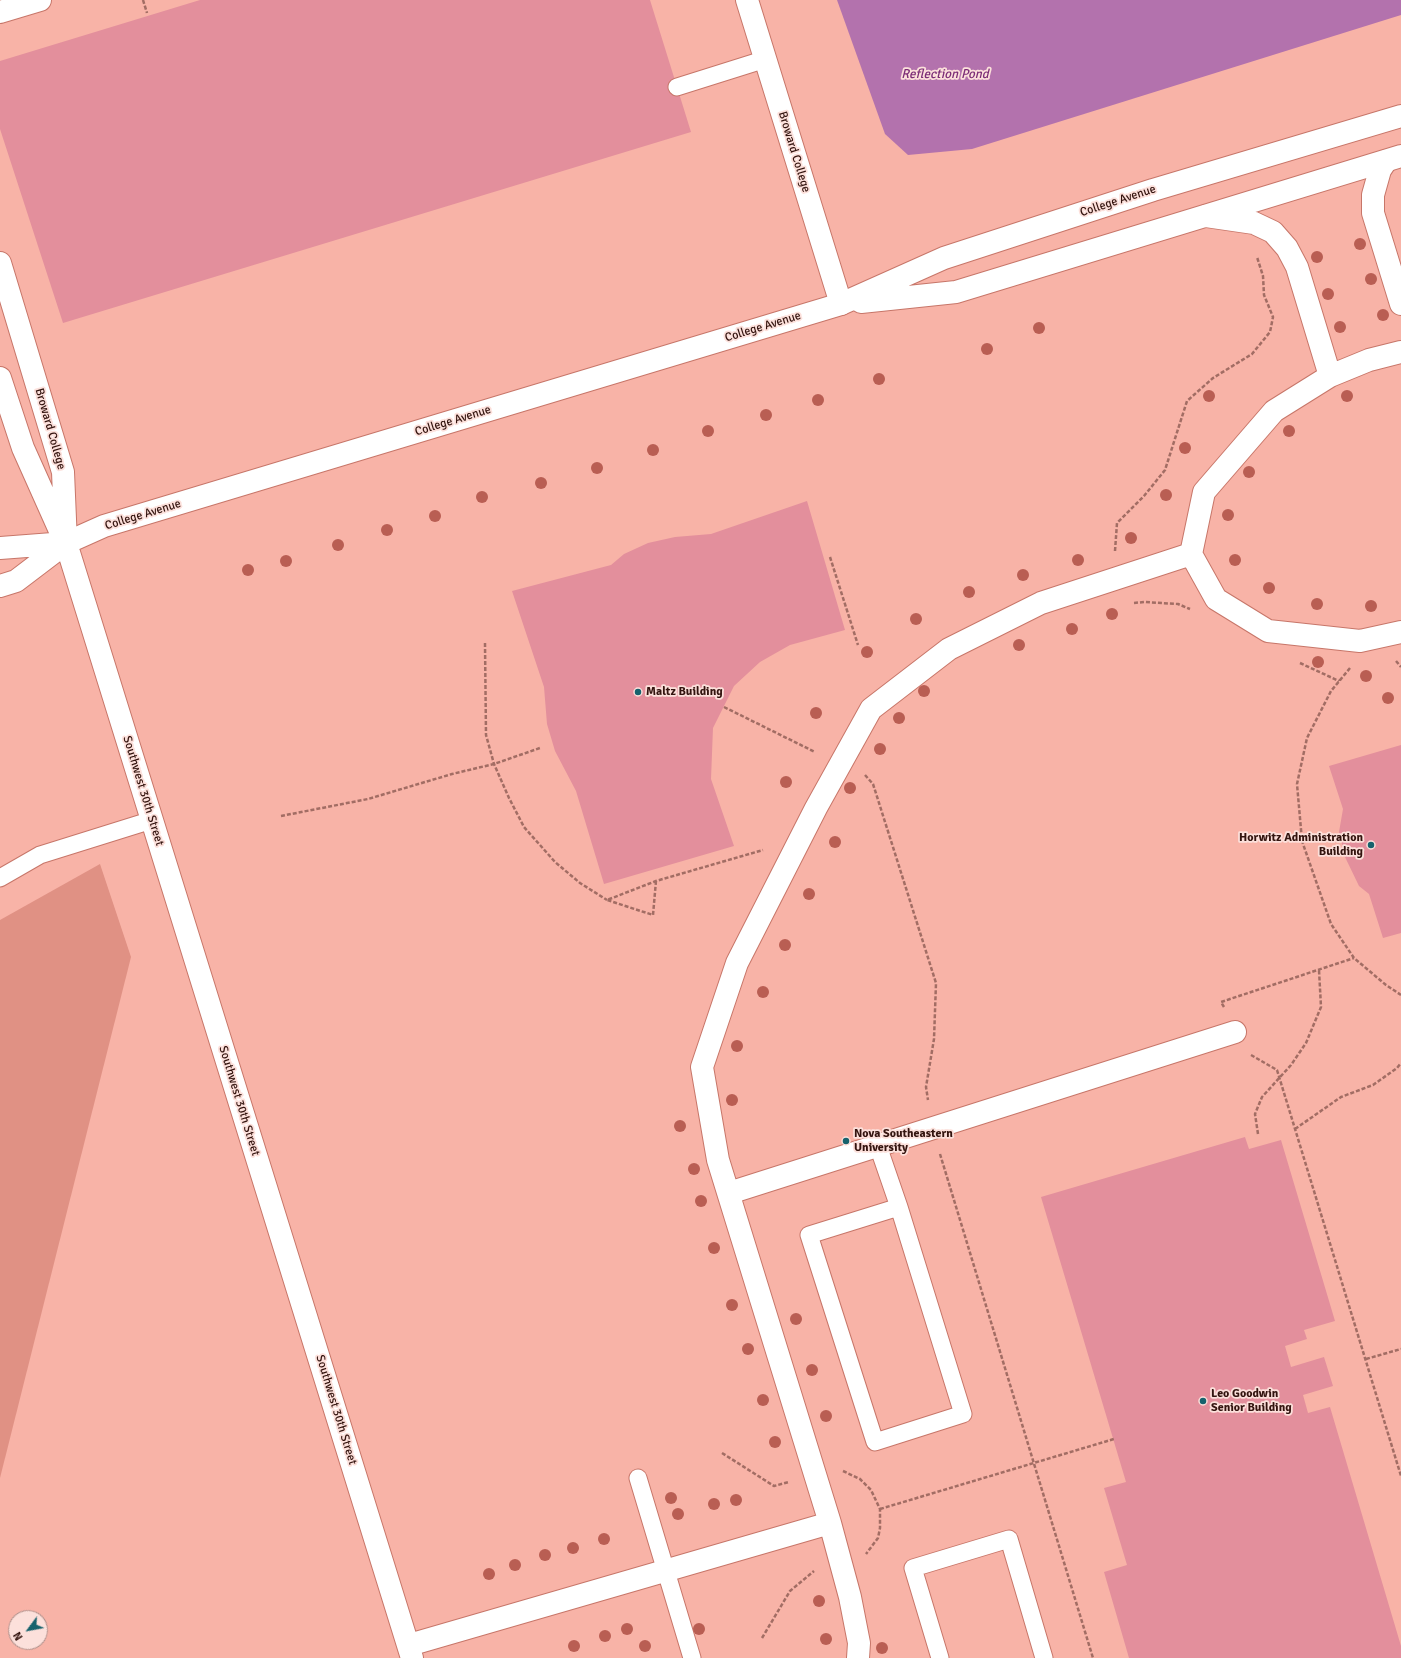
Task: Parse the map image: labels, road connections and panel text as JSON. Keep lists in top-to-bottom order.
{
  "streets": {
    "street": ["Broward College", "College Avenue", "Southwest 30th Street"]
  },
  "crossings": [
    ["Broward College", "College Avenue"],
    ["Broward College", "Southwest 30th Street"],
    ["College Avenue", "Southwest 30th Street"]
  ],
  "water": ["Reflection Pond"],
  "places": [
    "Maltz Building",
    "Horwitz Administration Building",
    "Nova Southeastern University",
    "Leo Goodwin Senior Building"
  ],
  "north": "bottom left"
}
